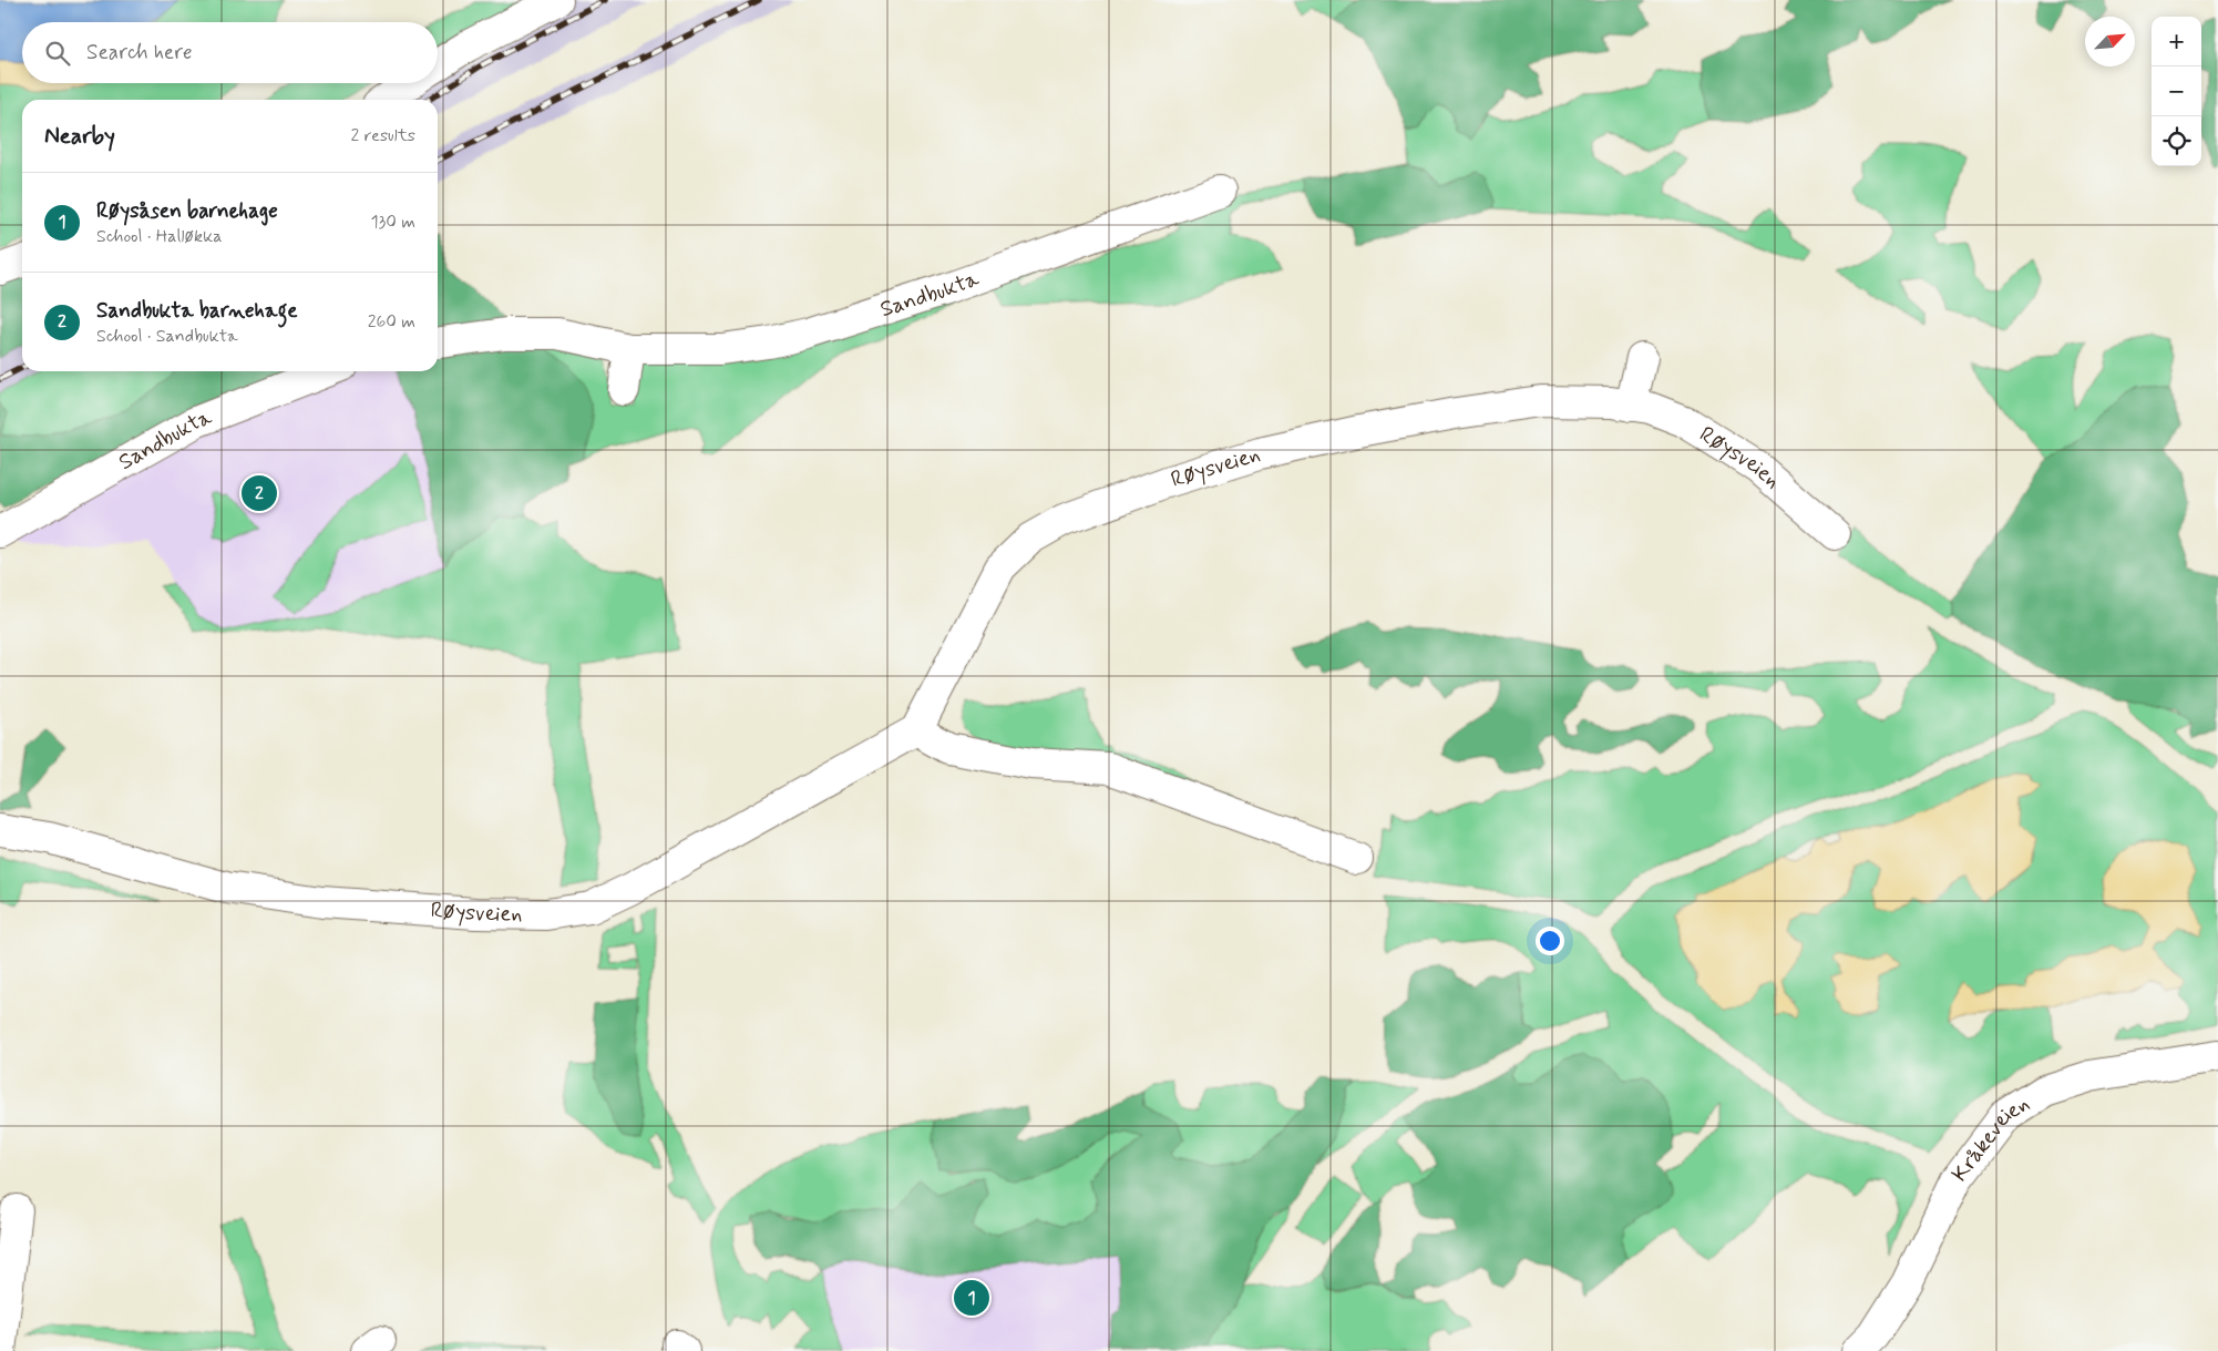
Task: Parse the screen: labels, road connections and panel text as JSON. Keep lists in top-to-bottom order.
{
  "streets": {
    "street": ["Sandbukta", "Røysveien", "Kråkeveien"]
  },
  "north": "top right",
  "page": {
    "map_buttons": ["+", "−"],
    "search": "Search here",
    "heading": ["Nearby", "2 results"],
    "list": [
      {
        "mark": "1",
        "name": "Røysåsen barnehage",
        "note": "School · Halløkka",
        "value": "130 m"
      },
      {
        "mark": "2",
        "name": "Sandbukta barnehage",
        "note": "School · Sandbukta",
        "value": "260 m"
      }
    ],
    "pins": ["2", "1"]
  }
}
